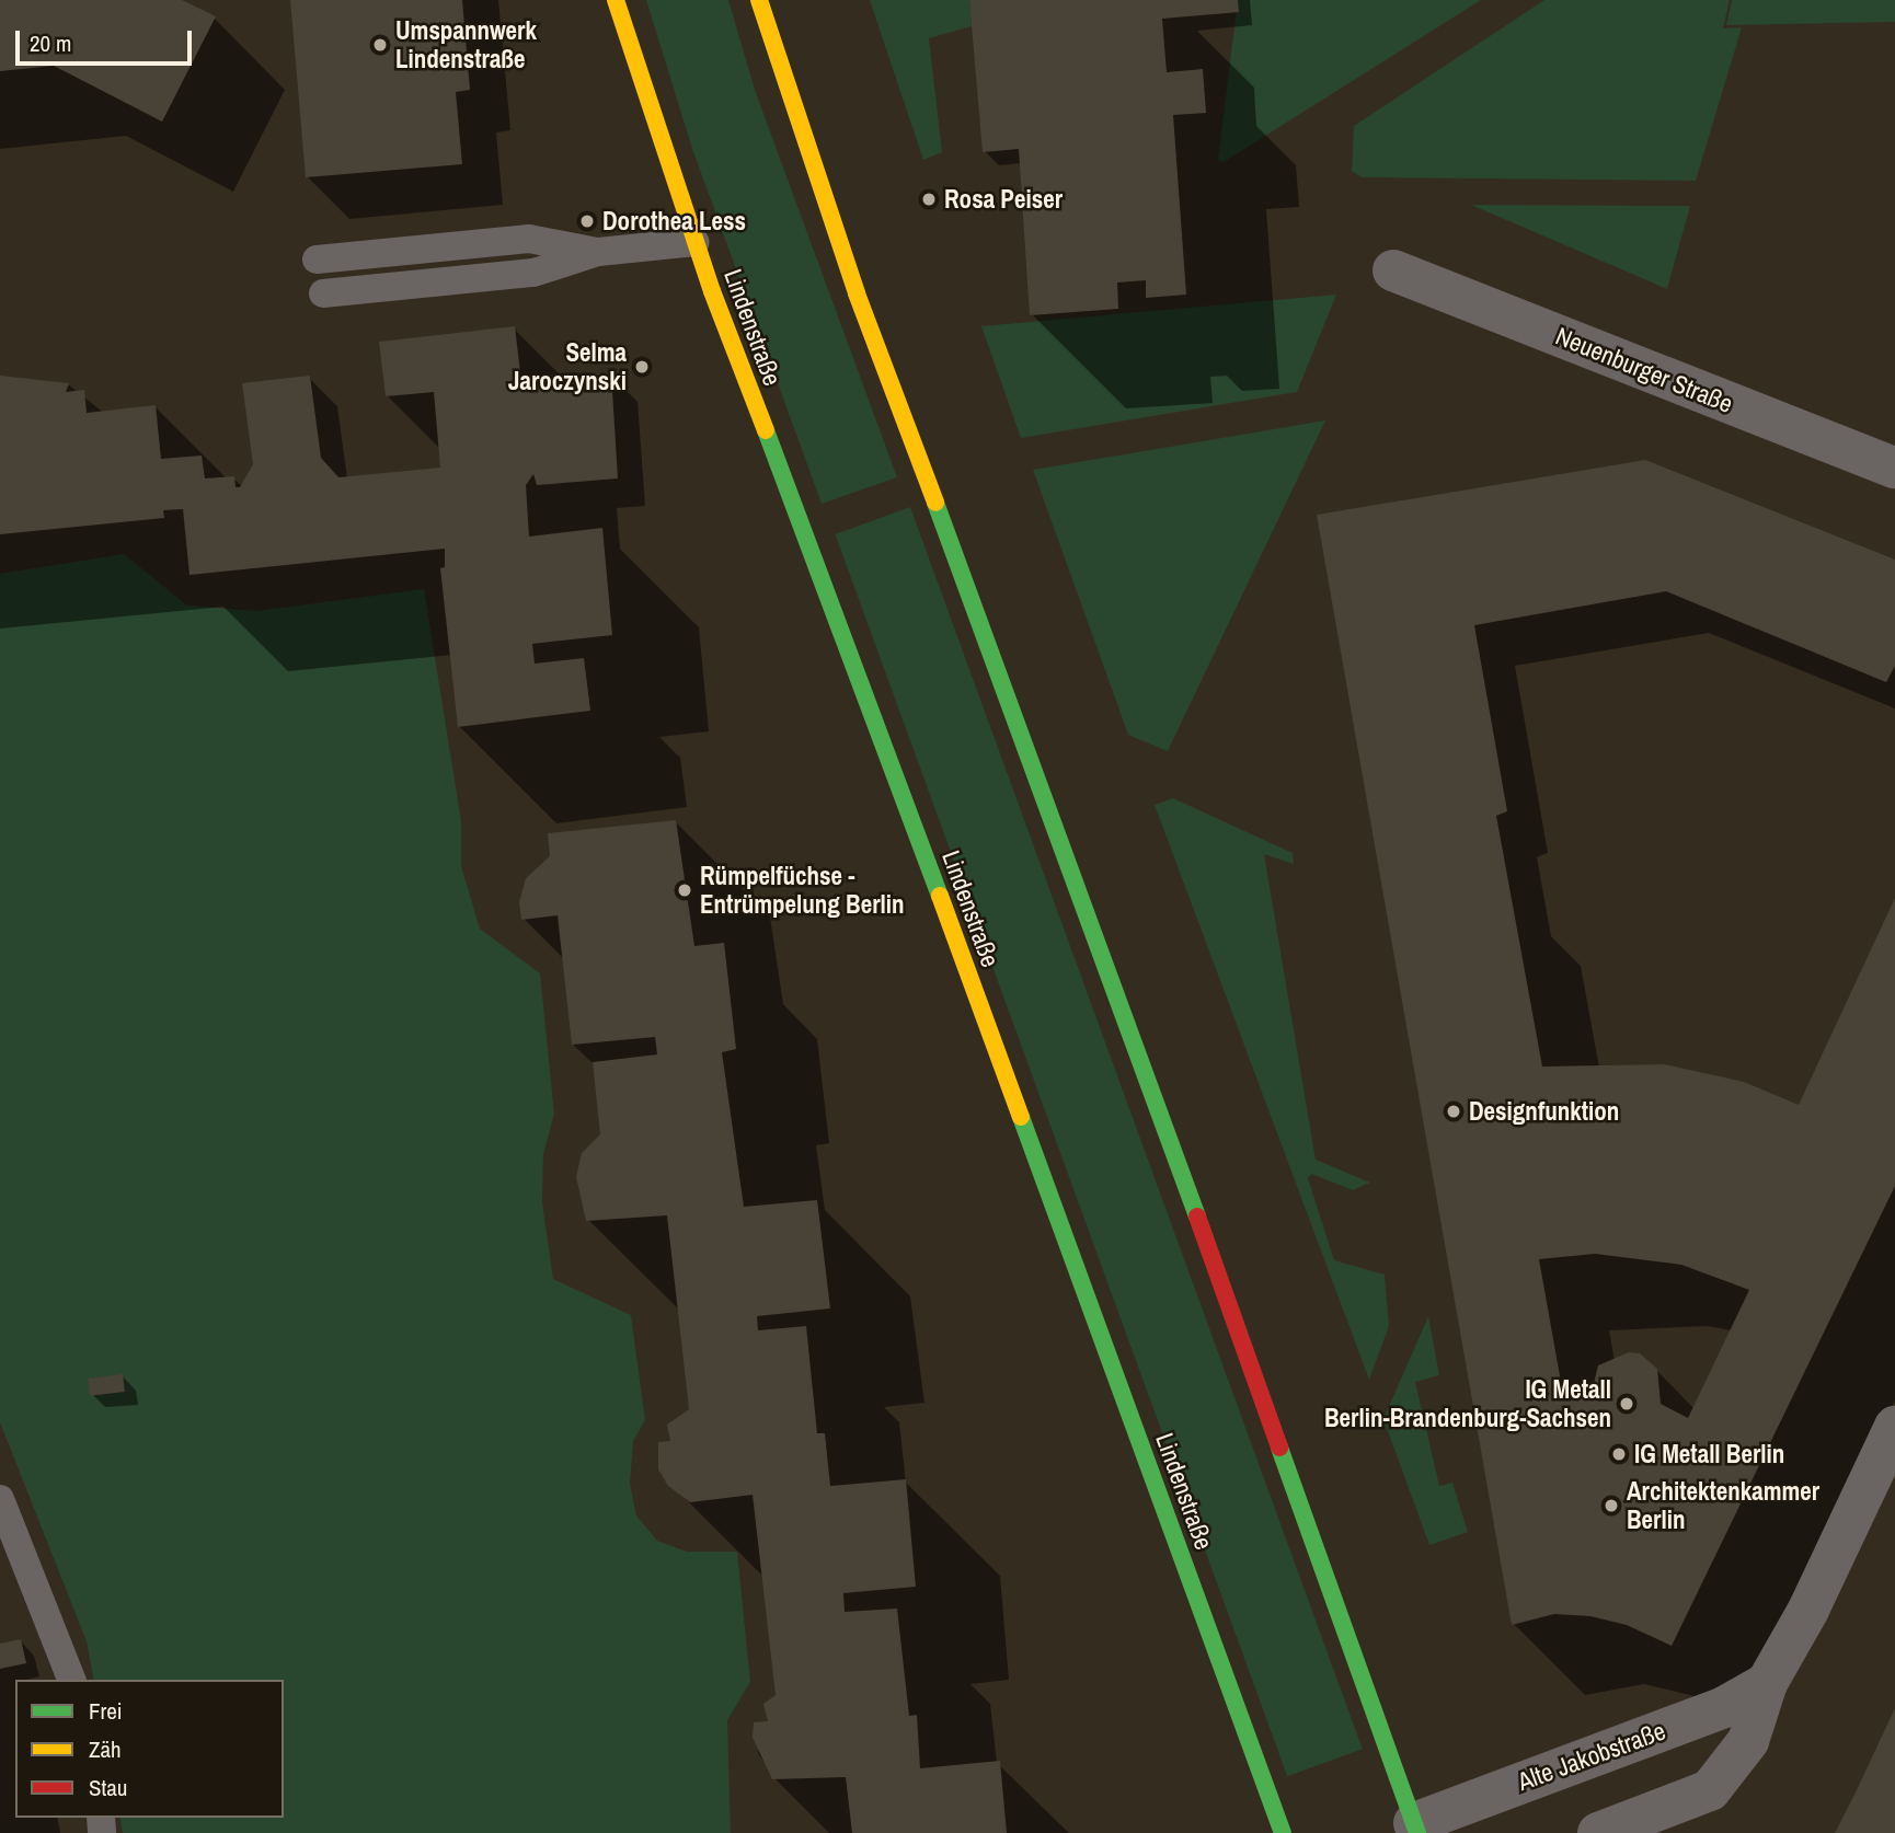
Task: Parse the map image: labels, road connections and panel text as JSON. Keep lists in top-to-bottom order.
{
  "streets": {
    "main road": ["Lindenstraße"],
    "street": ["Neuenburger Straße", "Alte Jakobstraße"]
  },
  "places": [
    "Umspannwerk Lindenstraße",
    "Rosa Peiser",
    "Dorothea Less",
    "Selma Jaroczynski",
    "Rümpelfüchse - Entrümpelung Berlin",
    "Designfunktion",
    "IG Metall Berlin-Brandenburg-Sachsen",
    "IG Metall Berlin",
    "Architektenkammer Berlin"
  ],
  "legend": ["Frei", "Zäh", "Stau"],
  "scale_bar": "20 m"
}
